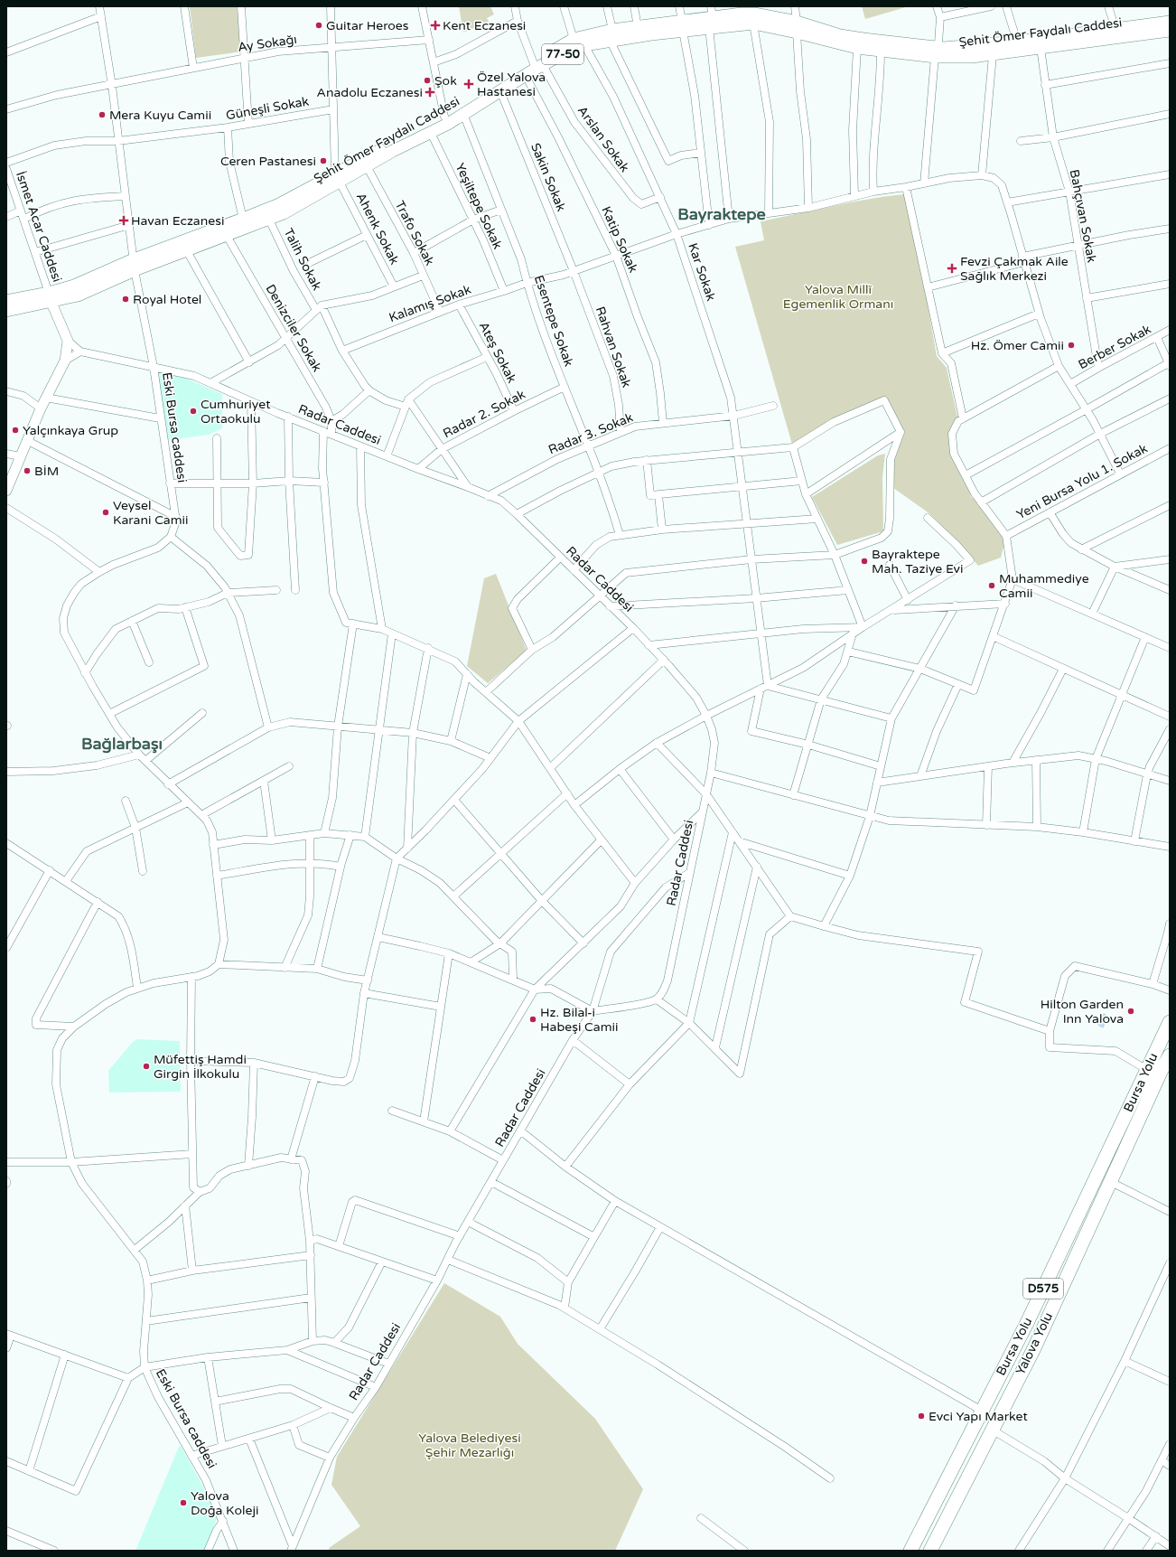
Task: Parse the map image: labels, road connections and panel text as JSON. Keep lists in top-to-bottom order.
{
  "streets": {
    "highway": ["Bursa Yolu", "D575", "Yalova Yolu"],
    "main road": ["Şehit Ömer Faydalı Caddesi", "77-50"],
    "street": [
      "Ay Sokağı",
      "Güneşli Sokak",
      "Arslan Sokak",
      "Sakin Sokak",
      "Yeşiltepe Sokak",
      "Bahçıvan Sokak",
      "İsmet Acar Caddesi",
      "Ahenk Sokak",
      "Trafo Sokak",
      "Katip Sokak",
      "Talih Sokak",
      "Kar Sokak",
      "Kalamış Sokak",
      "Esentepe Sokak",
      "Denizciler Sokak",
      "Rahvan Sokak",
      "Berber Sokak",
      "Ateş Sokak",
      "Radar 2. Sokak",
      "Radar Caddesi",
      "Eski Bursa caddesi",
      "Radar 3. Sokak",
      "Yeni Bursa Yolu 1. Sokak"
    ]
  },
  "crossings": [
    ["Şehit Ömer Faydalı Caddesi", "Arslan Sokak"],
    ["Şehit Ömer Faydalı Caddesi", "Sakin Sokak"],
    ["Şehit Ömer Faydalı Caddesi", "Yeşiltepe Sokak"],
    ["Şehit Ömer Faydalı Caddesi", "Bahçıvan Sokak"],
    ["Şehit Ömer Faydalı Caddesi", "İsmet Acar Caddesi"],
    ["Şehit Ömer Faydalı Caddesi", "Ahenk Sokak"],
    ["Şehit Ömer Faydalı Caddesi", "Trafo Sokak"],
    ["Şehit Ömer Faydalı Caddesi", "Katip Sokak"],
    ["Şehit Ömer Faydalı Caddesi", "Talih Sokak"],
    ["Şehit Ömer Faydalı Caddesi", "Kar Sokak"],
    ["Şehit Ömer Faydalı Caddesi", "Esentepe Sokak"],
    ["Şehit Ömer Faydalı Caddesi", "Denizciler Sokak"],
    ["Şehit Ömer Faydalı Caddesi", "Eski Bursa caddesi"],
    ["Ay Sokağı", "Eski Bursa caddesi"],
    ["Güneşli Sokak", "Eski Bursa caddesi"],
    ["Arslan Sokak", "Kar Sokak"],
    ["Sakin Sokak", "Kalamış Sokak"],
    ["Sakin Sokak", "Rahvan Sokak"],
    ["Yeşiltepe Sokak", "Kalamış Sokak"],
    ["Bahçıvan Sokak", "Berber Sokak"],
    ["Trafo Sokak", "Kalamış Sokak"],
    ["Katip Sokak", "Kalamış Sokak"],
    ["Katip Sokak", "Radar 3. Sokak"],
    ["Talih Sokak", "Kalamış Sokak"],
    ["Kar Sokak", "Kalamış Sokak"],
    ["Kar Sokak", "Radar 3. Sokak"],
    ["Kalamış Sokak", "Esentepe Sokak"],
    ["Kalamış Sokak", "Rahvan Sokak"],
    ["Kalamış Sokak", "Ateş Sokak"],
    ["Esentepe Sokak", "Radar 2. Sokak"],
    ["Esentepe Sokak", "Radar 3. Sokak"],
    ["Denizciler Sokak", "Radar Caddesi"],
    ["Rahvan Sokak", "Radar 3. Sokak"],
    ["Ateş Sokak", "Radar 2. Sokak"],
    ["Radar 2. Sokak", "Radar Caddesi"],
    ["Radar Caddesi", "Eski Bursa caddesi"],
    ["Radar Caddesi", "Radar 3. Sokak"]
  ],
  "districts": ["Bayraktepe", "Bağlarbaşı"],
  "parks": ["Yalova Millî Egemenlik Ormanı", "Yalova Belediyesi Şehir Mezarlığı"],
  "places": {
    "other": [
      "Guitar Heroes",
      "Şok",
      "Mera Kuyu Camii",
      "Ceren Pastanesi",
      "Royal Hotel",
      "Hz. Ömer Camii",
      "Cumhuriyet Ortaokulu",
      "Yalçınkaya Grup",
      "BİM",
      "Veysel Karani Camii",
      "Bayraktepe Mah. Taziye Evi",
      "Muhammediye Camii",
      "Hilton Garden Inn Yalova",
      "Hz. Bilal-i Habeşi Camii",
      "Müfettiş Hamdi Girgin İlkokulu",
      "Evci Yapı Market",
      "Yalova Doğa Koleji"
    ],
    "health": [
      "Kent Eczanesi",
      "Özel Yalova Hastanesi",
      "Anadolu Eczanesi",
      "Havan Eczanesi",
      "Fevzi Çakmak Aile Sağlık Merkezi"
    ]
  }
}
